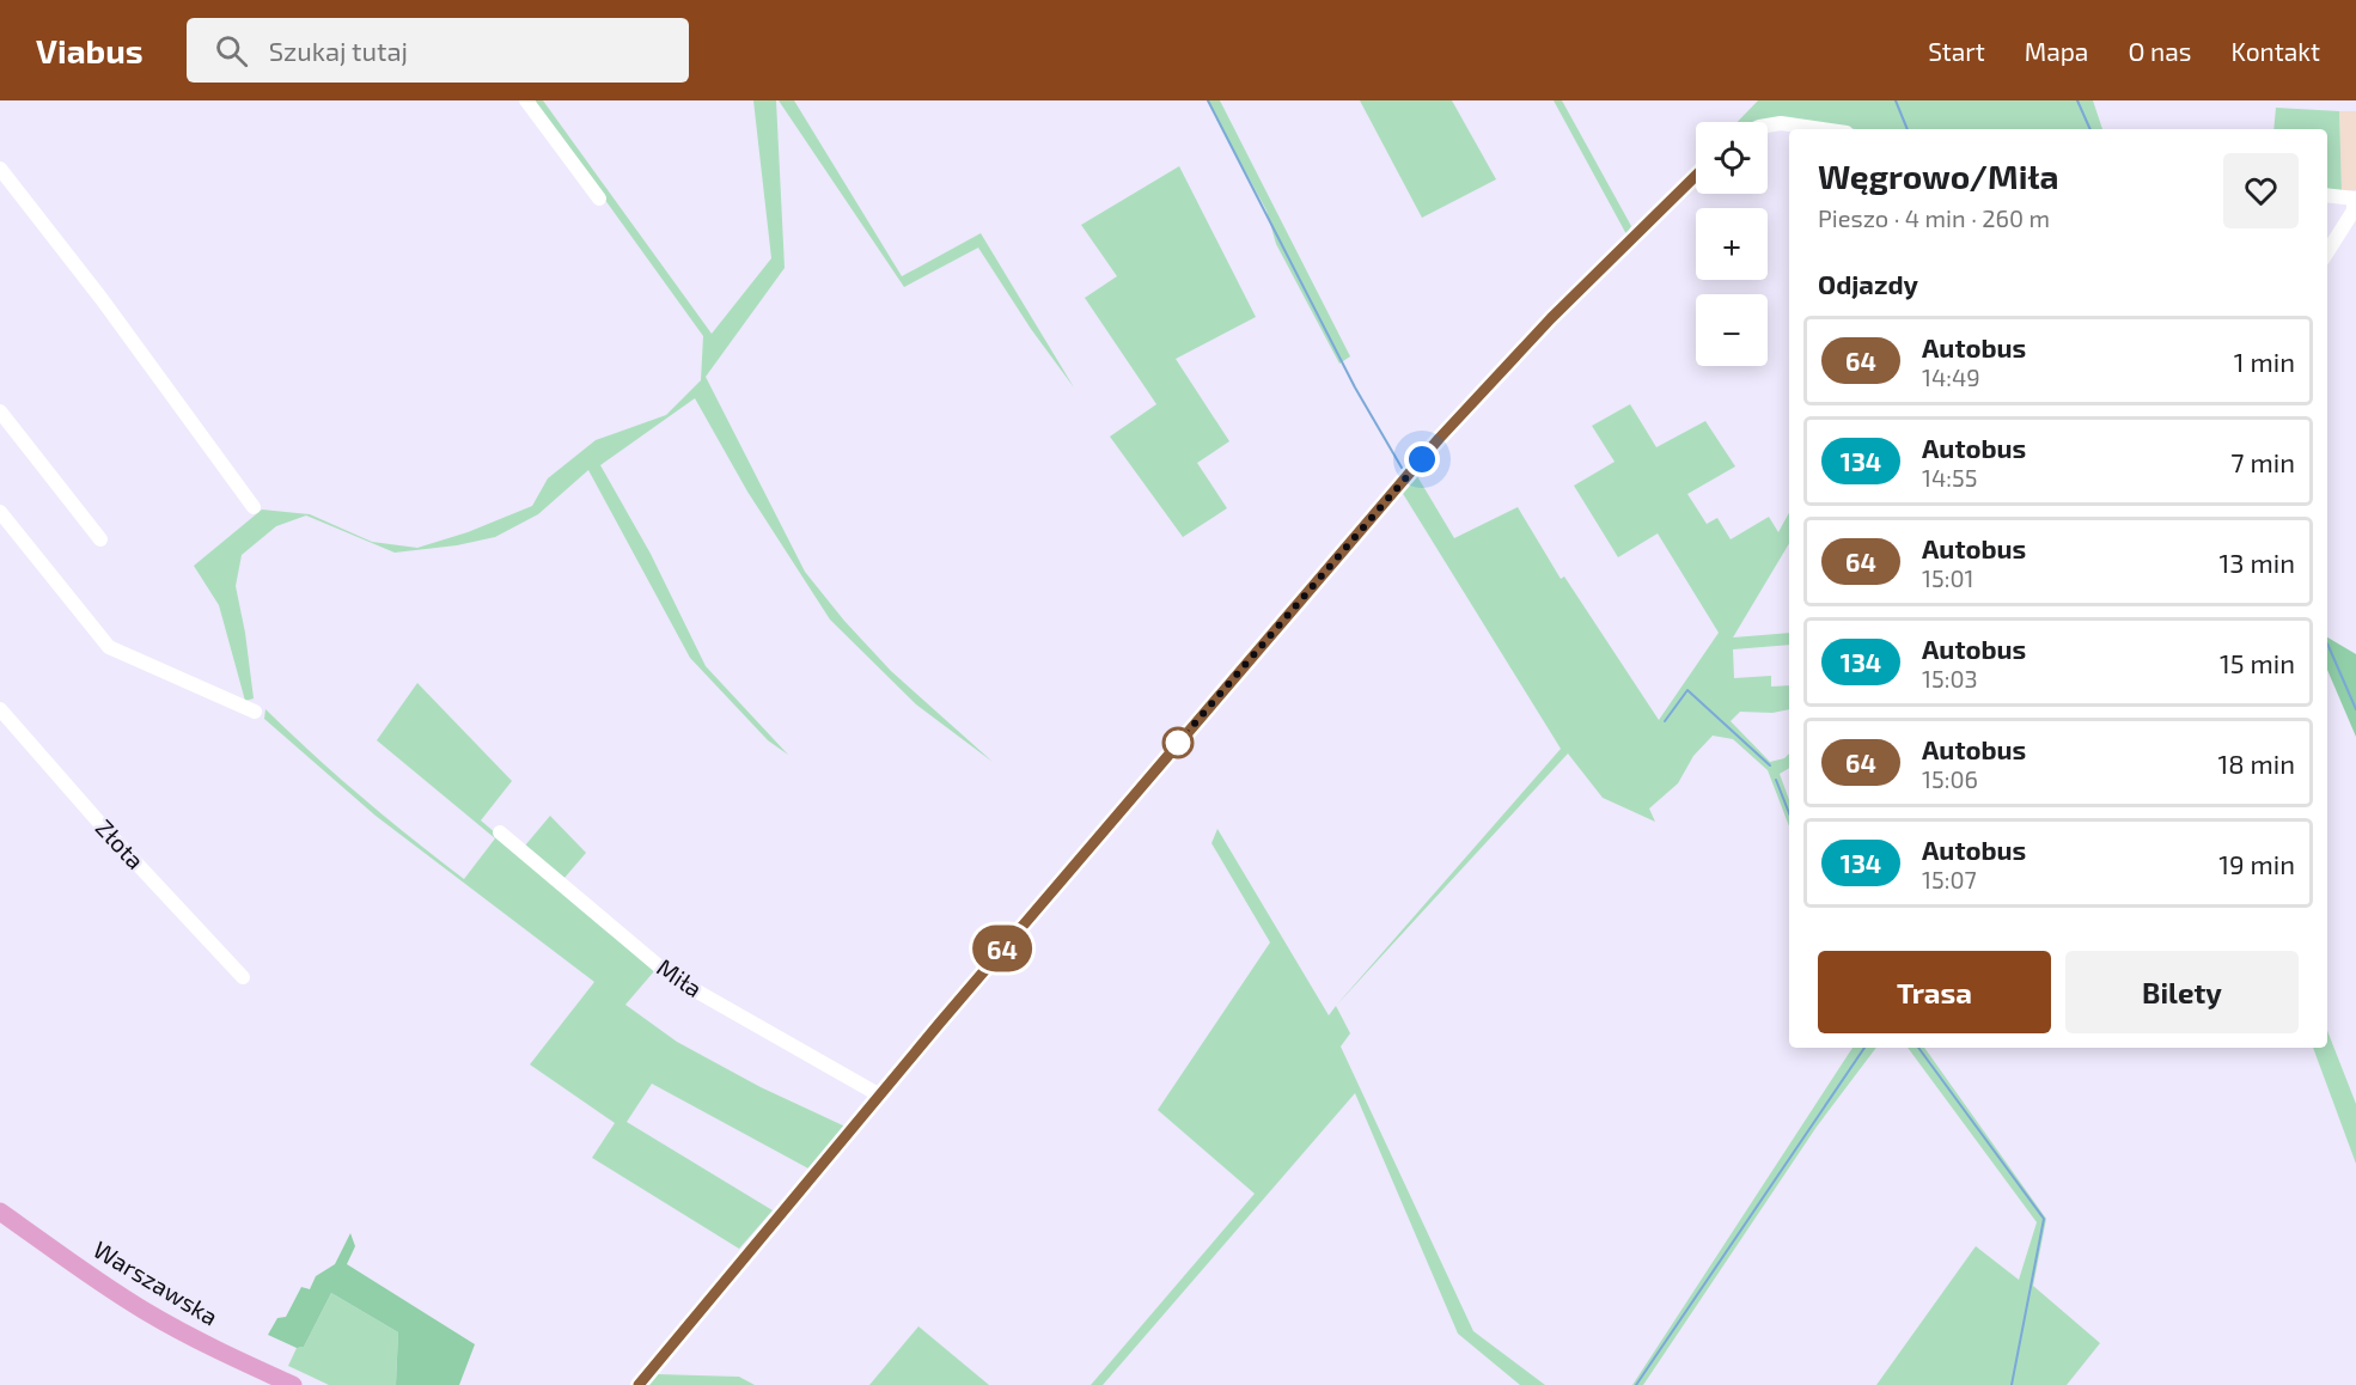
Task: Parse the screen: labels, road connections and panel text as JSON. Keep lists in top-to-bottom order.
{
  "streets": {
    "main road": ["Warszawska"],
    "street": ["Złota", "Miła"]
  },
  "lines": ["bus line 64"],
  "page": {
    "header": "Viabus",
    "search": "Szukaj tutaj",
    "nav": [
      "Start",
      "Mapa",
      "O nas",
      "Kontakt"
    ],
    "on_map": "64",
    "map_buttons": ["+", "−"],
    "heading": [
      ["Węgrowo/Miła", "Pieszo · 4 min · 260 m"],
      "Odjazdy"
    ],
    "list": [
      {
        "mark": "64",
        "name": "Autobus",
        "note": "14:49",
        "value": "1 min"
      },
      {
        "mark": "134",
        "name": "Autobus",
        "note": "14:55",
        "value": "7 min"
      },
      {
        "mark": "64",
        "name": "Autobus",
        "note": "15:01",
        "value": "13 min"
      },
      {
        "mark": "134",
        "name": "Autobus",
        "note": "15:03",
        "value": "15 min"
      },
      {
        "mark": "64",
        "name": "Autobus",
        "note": "15:06",
        "value": "18 min"
      },
      {
        "mark": "134",
        "name": "Autobus",
        "note": "15:07",
        "value": "19 min"
      }
    ],
    "buttons": ["Trasa", "Bilety"]
  }
}
